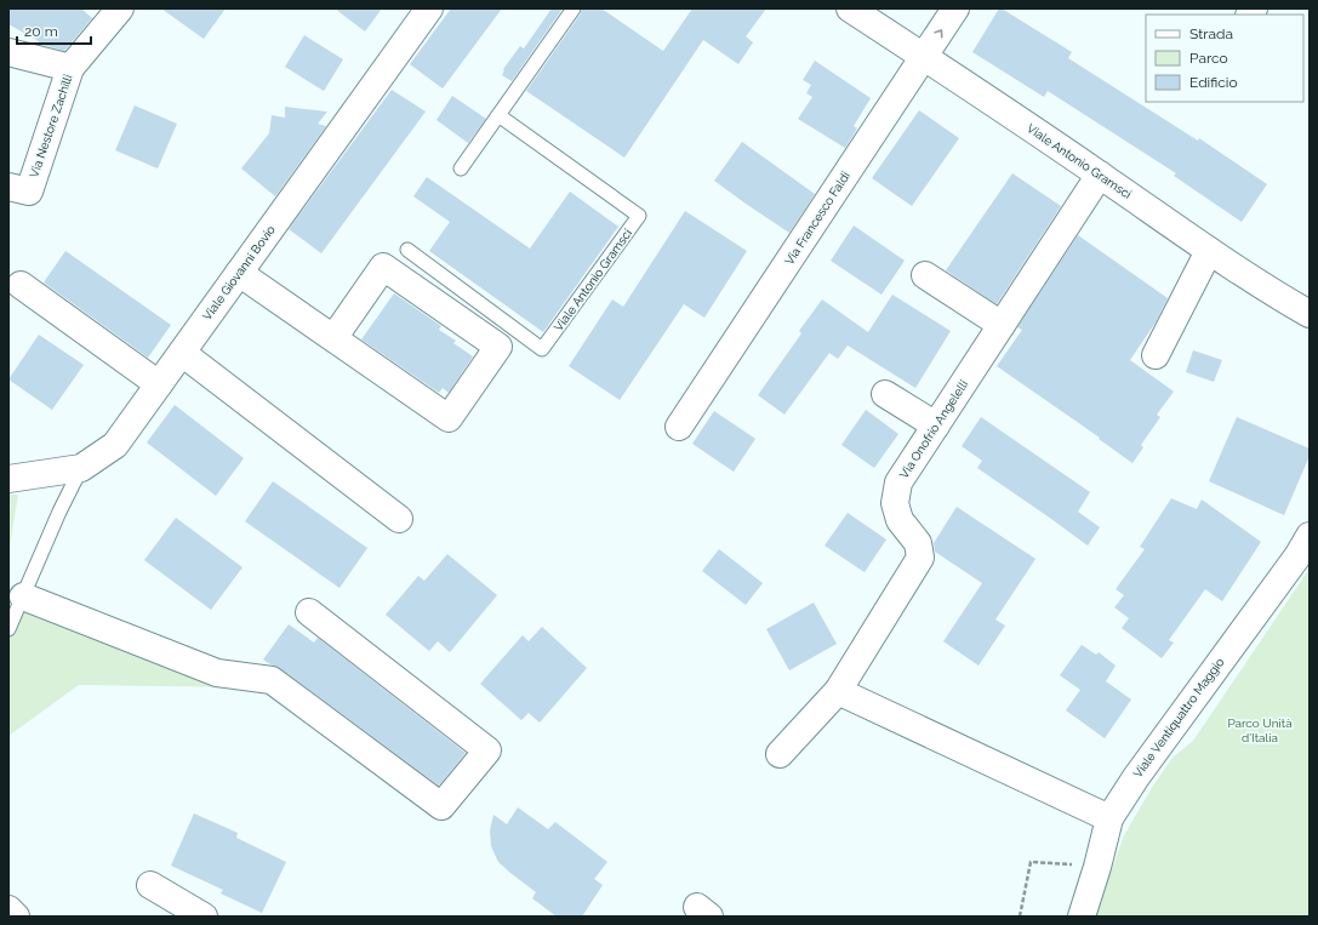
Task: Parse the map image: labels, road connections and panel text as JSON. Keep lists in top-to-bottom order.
{
  "streets": {
    "street": [
      "Via Nestore Zachilli",
      "Viale Antonio Gramsci",
      "Via Francesco Faldi",
      "Viale Giovanni Bovio",
      "Via Onofrio Angelelli",
      "Viale Ventiquattro Maggio"
    ]
  },
  "crossings": [
    ["Viale Antonio Gramsci", "Via Francesco Faldi"],
    ["Viale Antonio Gramsci", "Via Onofrio Angelelli"]
  ],
  "parks": ["Parco Unità d'Italia"],
  "legend": ["Strada", "Parco", "Edificio"],
  "scale_bar": "20 m"
}
